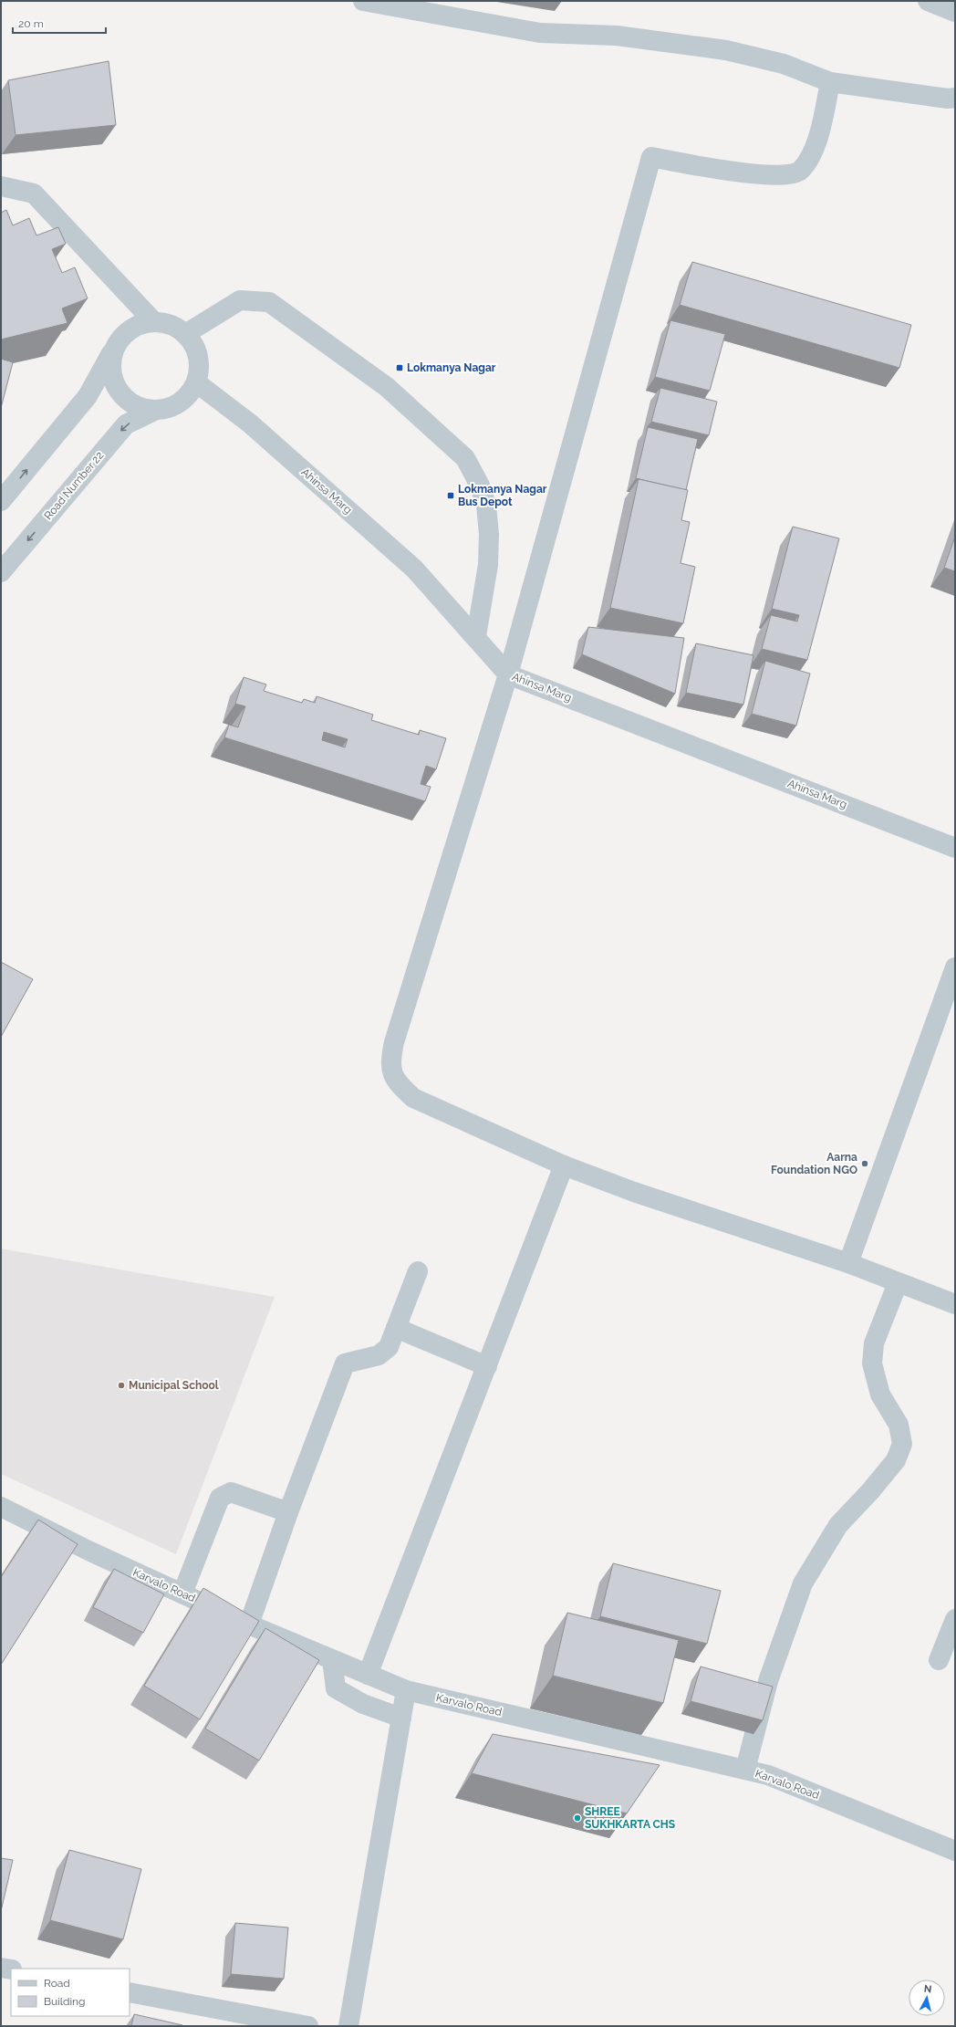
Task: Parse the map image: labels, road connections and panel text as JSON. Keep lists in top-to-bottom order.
{
  "streets": {
    "street": ["Road Number 22", "Ahinsa Marg", "Karvalo Road"]
  },
  "crossings": [
    ["Road Number 22", "Ahinsa Marg"]
  ],
  "places": {
    "transit": ["Lokmanya Nagar", "Lokmanya Nagar Bus Depot"],
    "other": ["Aarna Foundation NGO", "Municipal School", "SHREE SUKHKARTA CHS"]
  },
  "legend": ["Road", "Building"],
  "scale_bar": "20 m",
  "north": "top"
}
